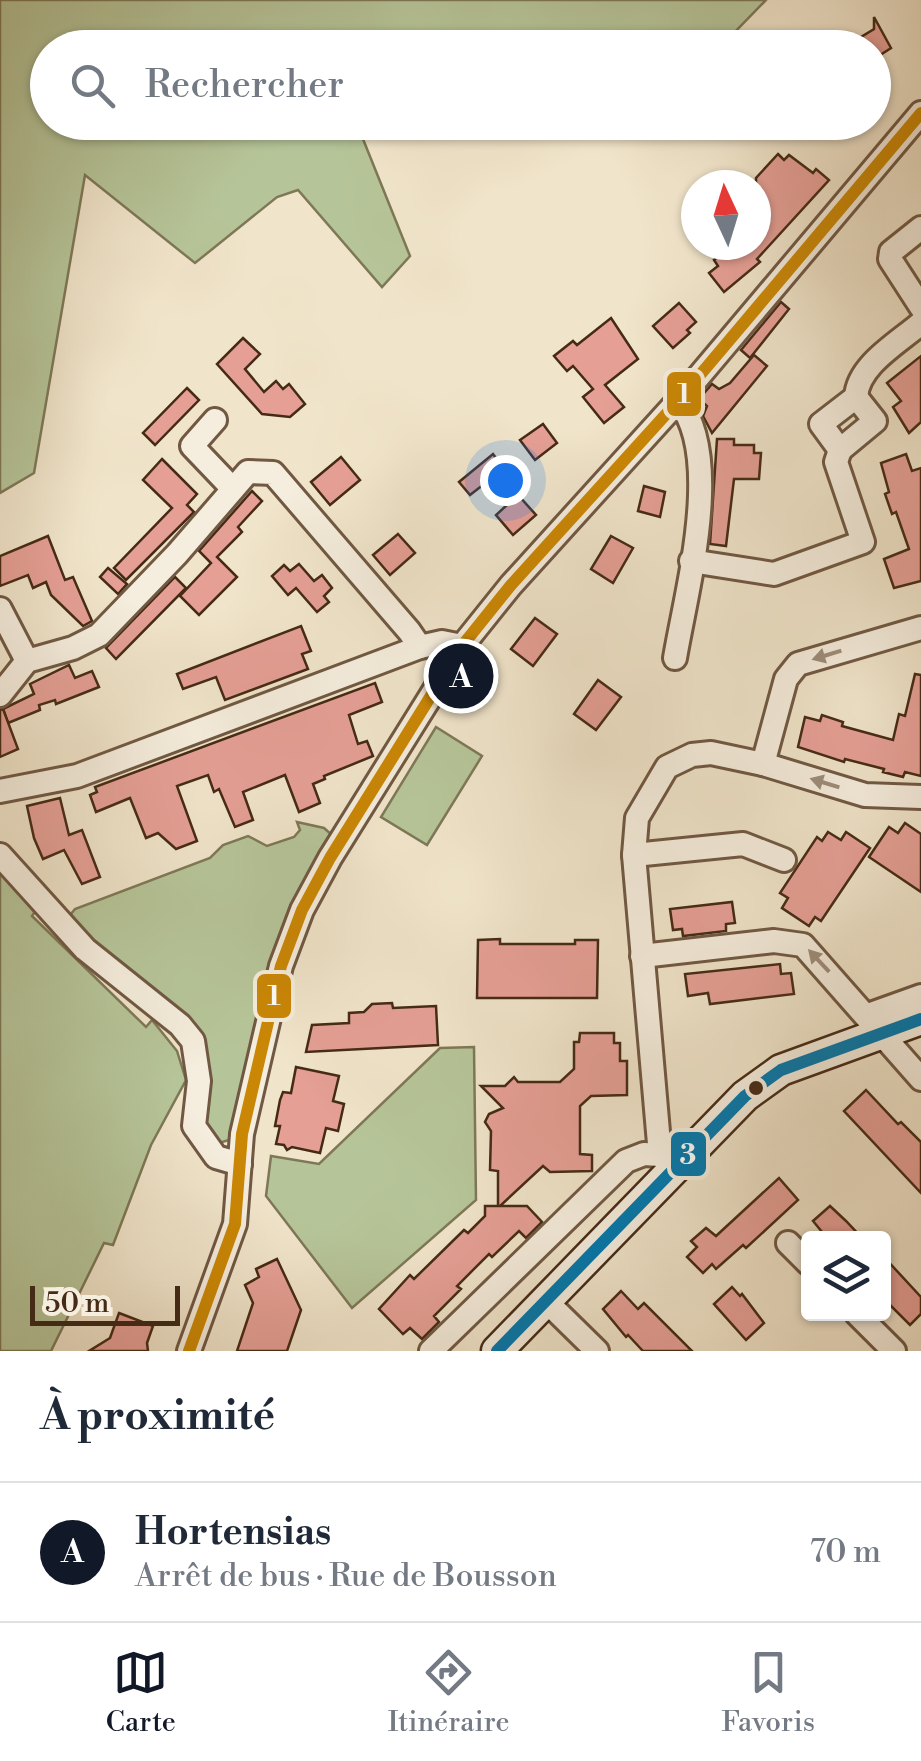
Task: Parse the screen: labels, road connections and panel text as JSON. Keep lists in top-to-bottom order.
{
  "lines": ["transit line 1", "transit line 3"],
  "scale_bar": "50 m",
  "north": "top",
  "page": {
    "search": "Rechercher",
    "pins": "A",
    "scale": "50 m",
    "heading": "À proximité",
    "list": [
      {
        "mark": "A",
        "name": "Hortensias",
        "note": "Arrêt de bus · Rue de Bousson",
        "value": "70 m"
      }
    ],
    "nav": ["Carte", "Itinéraire", "Favoris"]
  }
}
